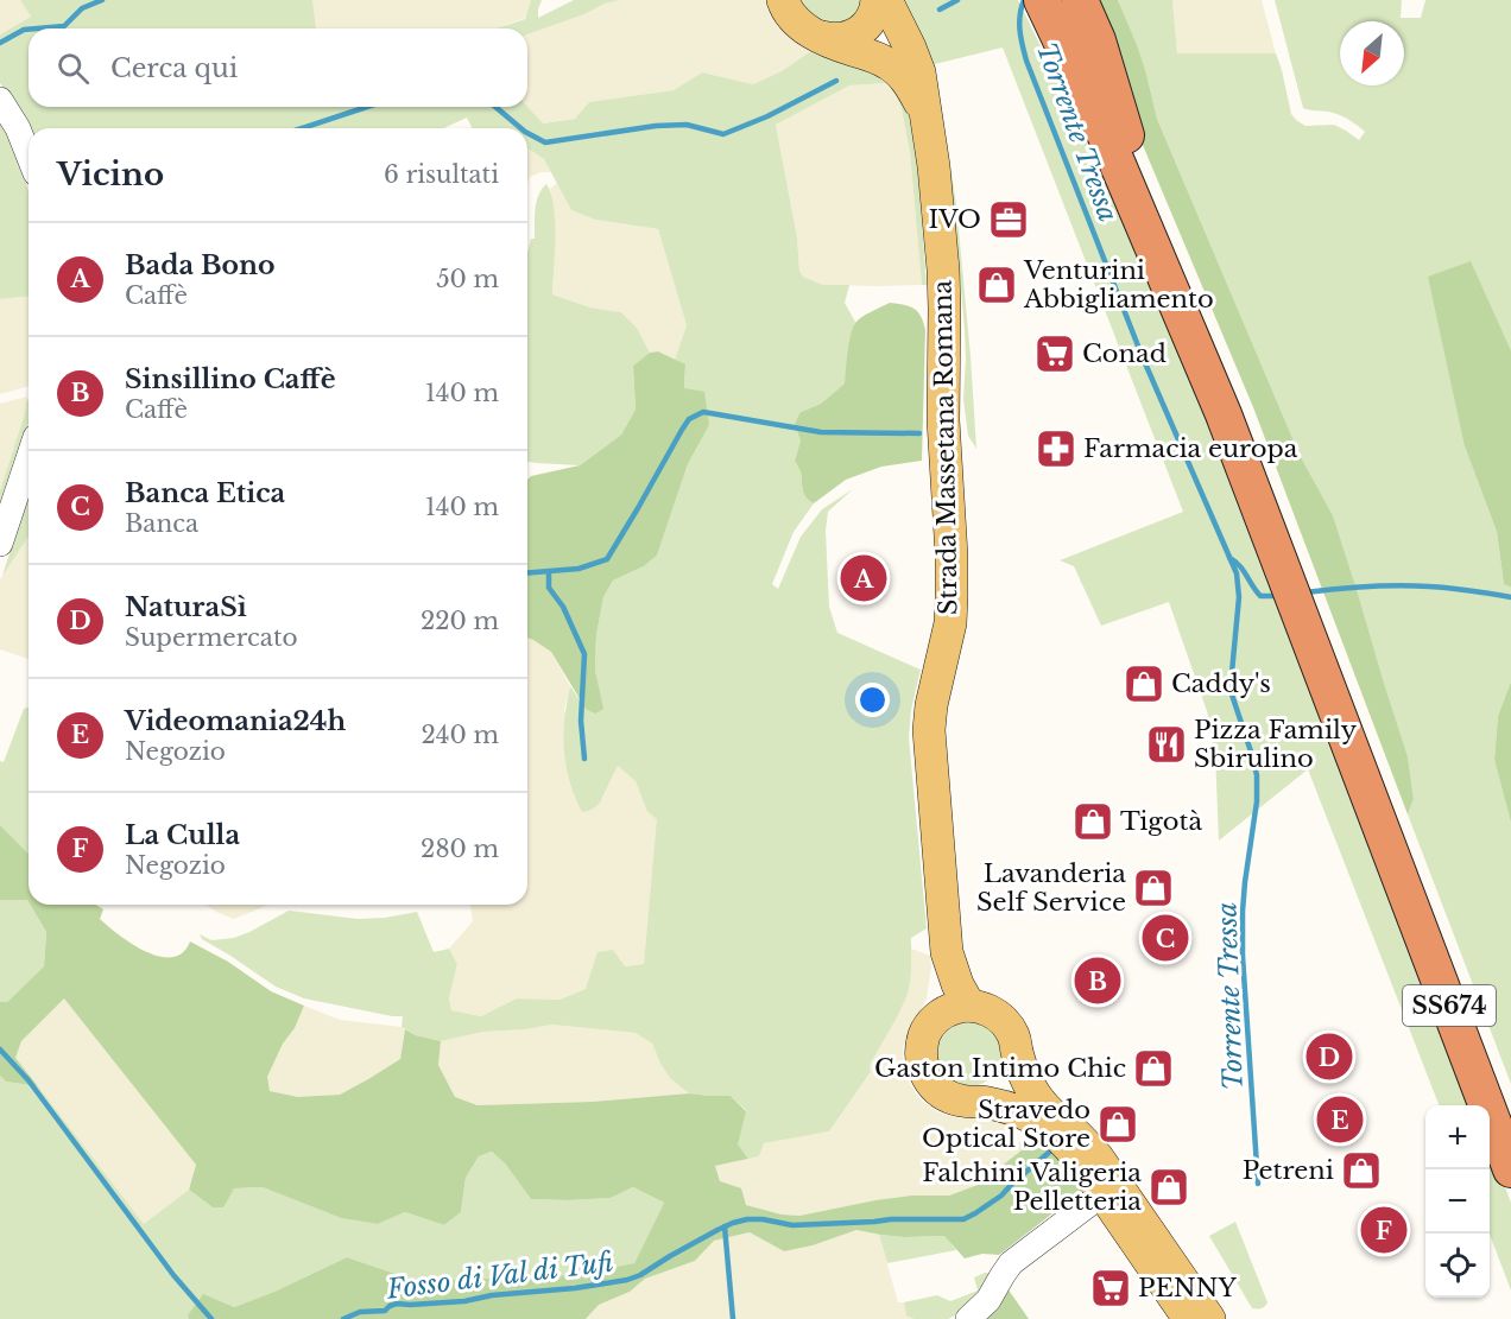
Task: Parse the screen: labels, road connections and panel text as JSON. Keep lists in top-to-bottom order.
{
  "streets": {
    "highway": ["SS674"],
    "main road": ["Strada Massetana Romana"]
  },
  "water": ["Torrente Tressa", "Fosso di Val di Tufi"],
  "places": {
    "office": ["IVO"],
    "shop": [
      "Venturini Abbigliamento",
      "Caddy's",
      "Tigotà",
      "Lavanderia Self Service",
      "Gaston Intimo Chic",
      "Stravedo Optical Store",
      "Petreni",
      "Falchini Valigeria Pelletteria"
    ],
    "supermarket": ["Conad", "PENNY"],
    "pharmacy": ["Farmacia europa"],
    "restaurant": ["Pizza Family Sbirulino"]
  },
  "north": "bottom left",
  "page": {
    "search": "Cerca qui",
    "heading": ["Vicino", "6 risultati"],
    "list": [
      {
        "mark": "A",
        "name": "Bada Bono",
        "note": "Caffè",
        "value": "50 m"
      },
      {
        "mark": "B",
        "name": "Sinsillino Caffè",
        "note": "Caffè",
        "value": "140 m"
      },
      {
        "mark": "C",
        "name": "Banca Etica",
        "note": "Banca",
        "value": "140 m"
      },
      {
        "mark": "D",
        "name": "NaturaSì",
        "note": "Supermercato",
        "value": "220 m"
      },
      {
        "mark": "E",
        "name": "Videomania24h",
        "note": "Negozio",
        "value": "240 m"
      },
      {
        "mark": "F",
        "name": "La Culla",
        "note": "Negozio",
        "value": "280 m"
      }
    ],
    "pins": [
      "A",
      "C",
      "B",
      "D",
      "E",
      "F"
    ],
    "map_buttons": ["+", "−"]
  }
}
